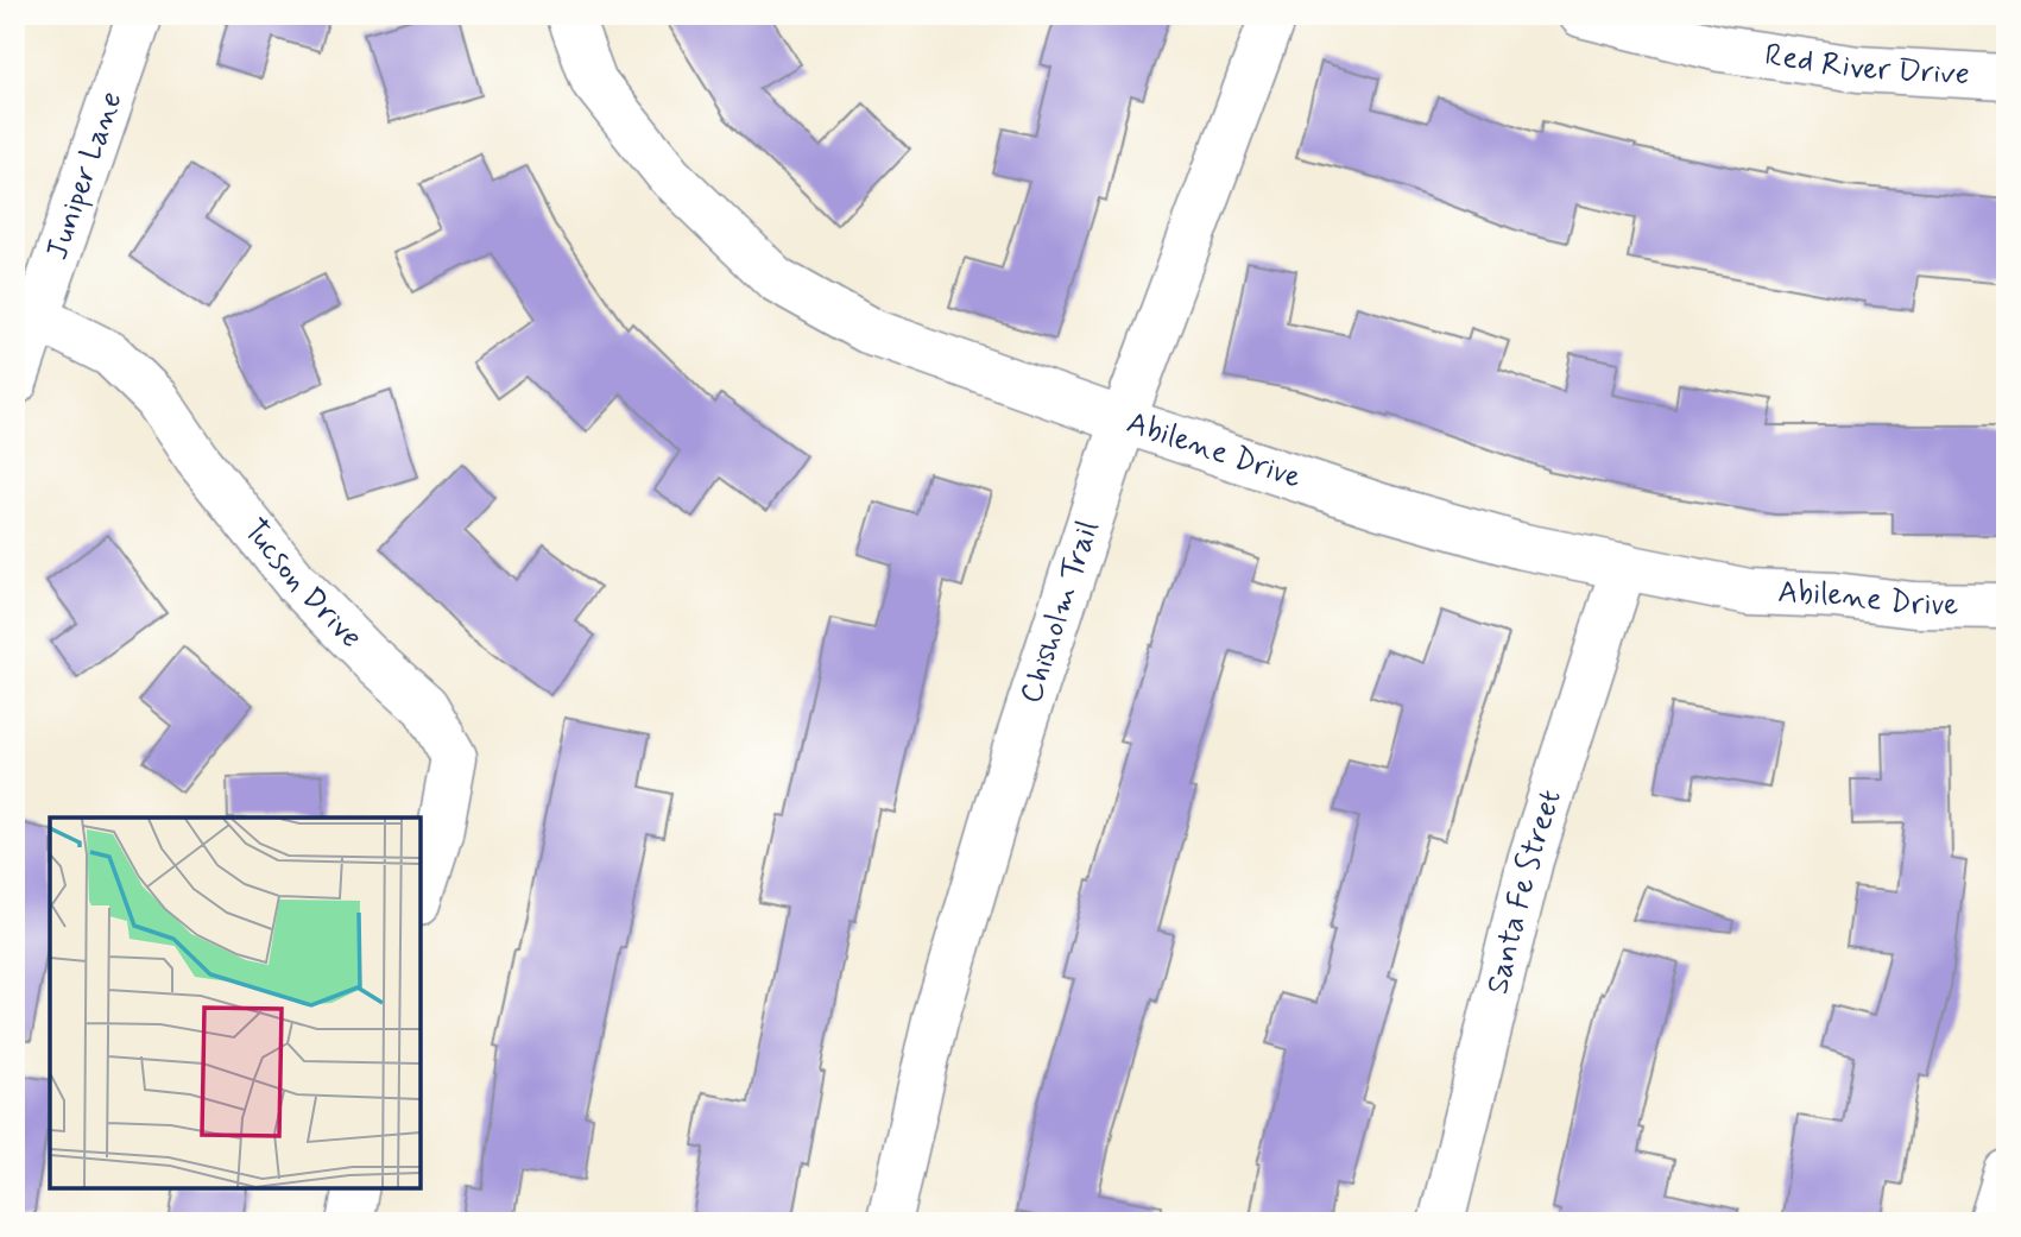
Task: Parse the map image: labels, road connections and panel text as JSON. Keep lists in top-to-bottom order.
{
  "streets": {
    "street": [
      "Red River Drive",
      "Juniper Lane",
      "Abilene Drive",
      "Tucson Drive",
      "Chisholm Trail",
      "Santa Fe Street"
    ]
  },
  "crossings": [
    ["Juniper Lane", "Tucson Drive"],
    ["Abilene Drive", "Chisholm Trail"],
    ["Abilene Drive", "Santa Fe Street"]
  ]
}
